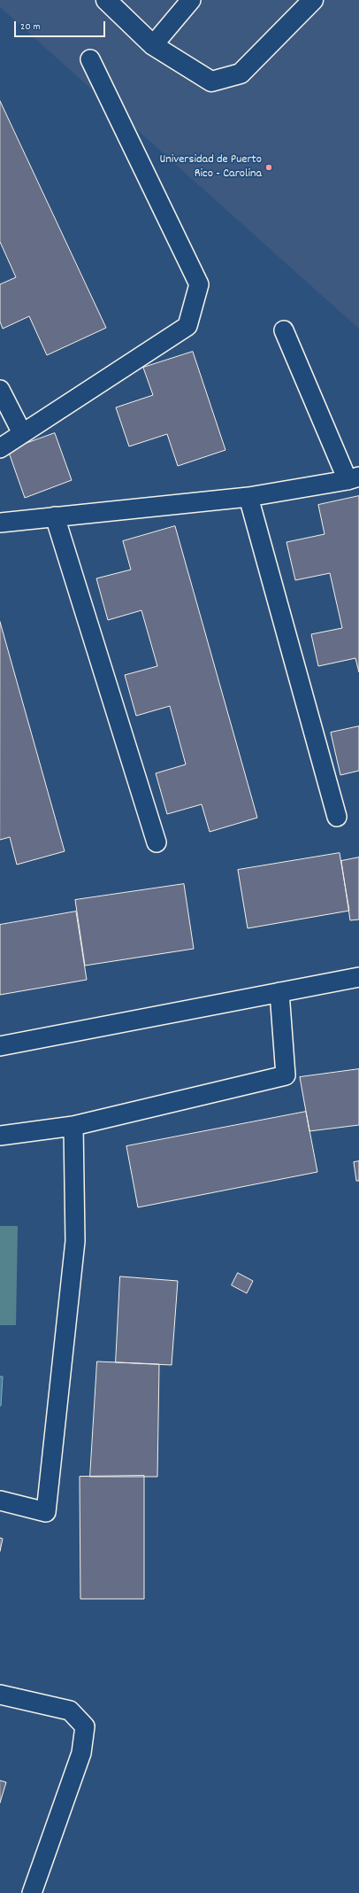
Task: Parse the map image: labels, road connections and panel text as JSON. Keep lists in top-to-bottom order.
{
  "places": ["Universidad de Puerto Rico - Carolina"],
  "scale_bar": "20 m"
}
